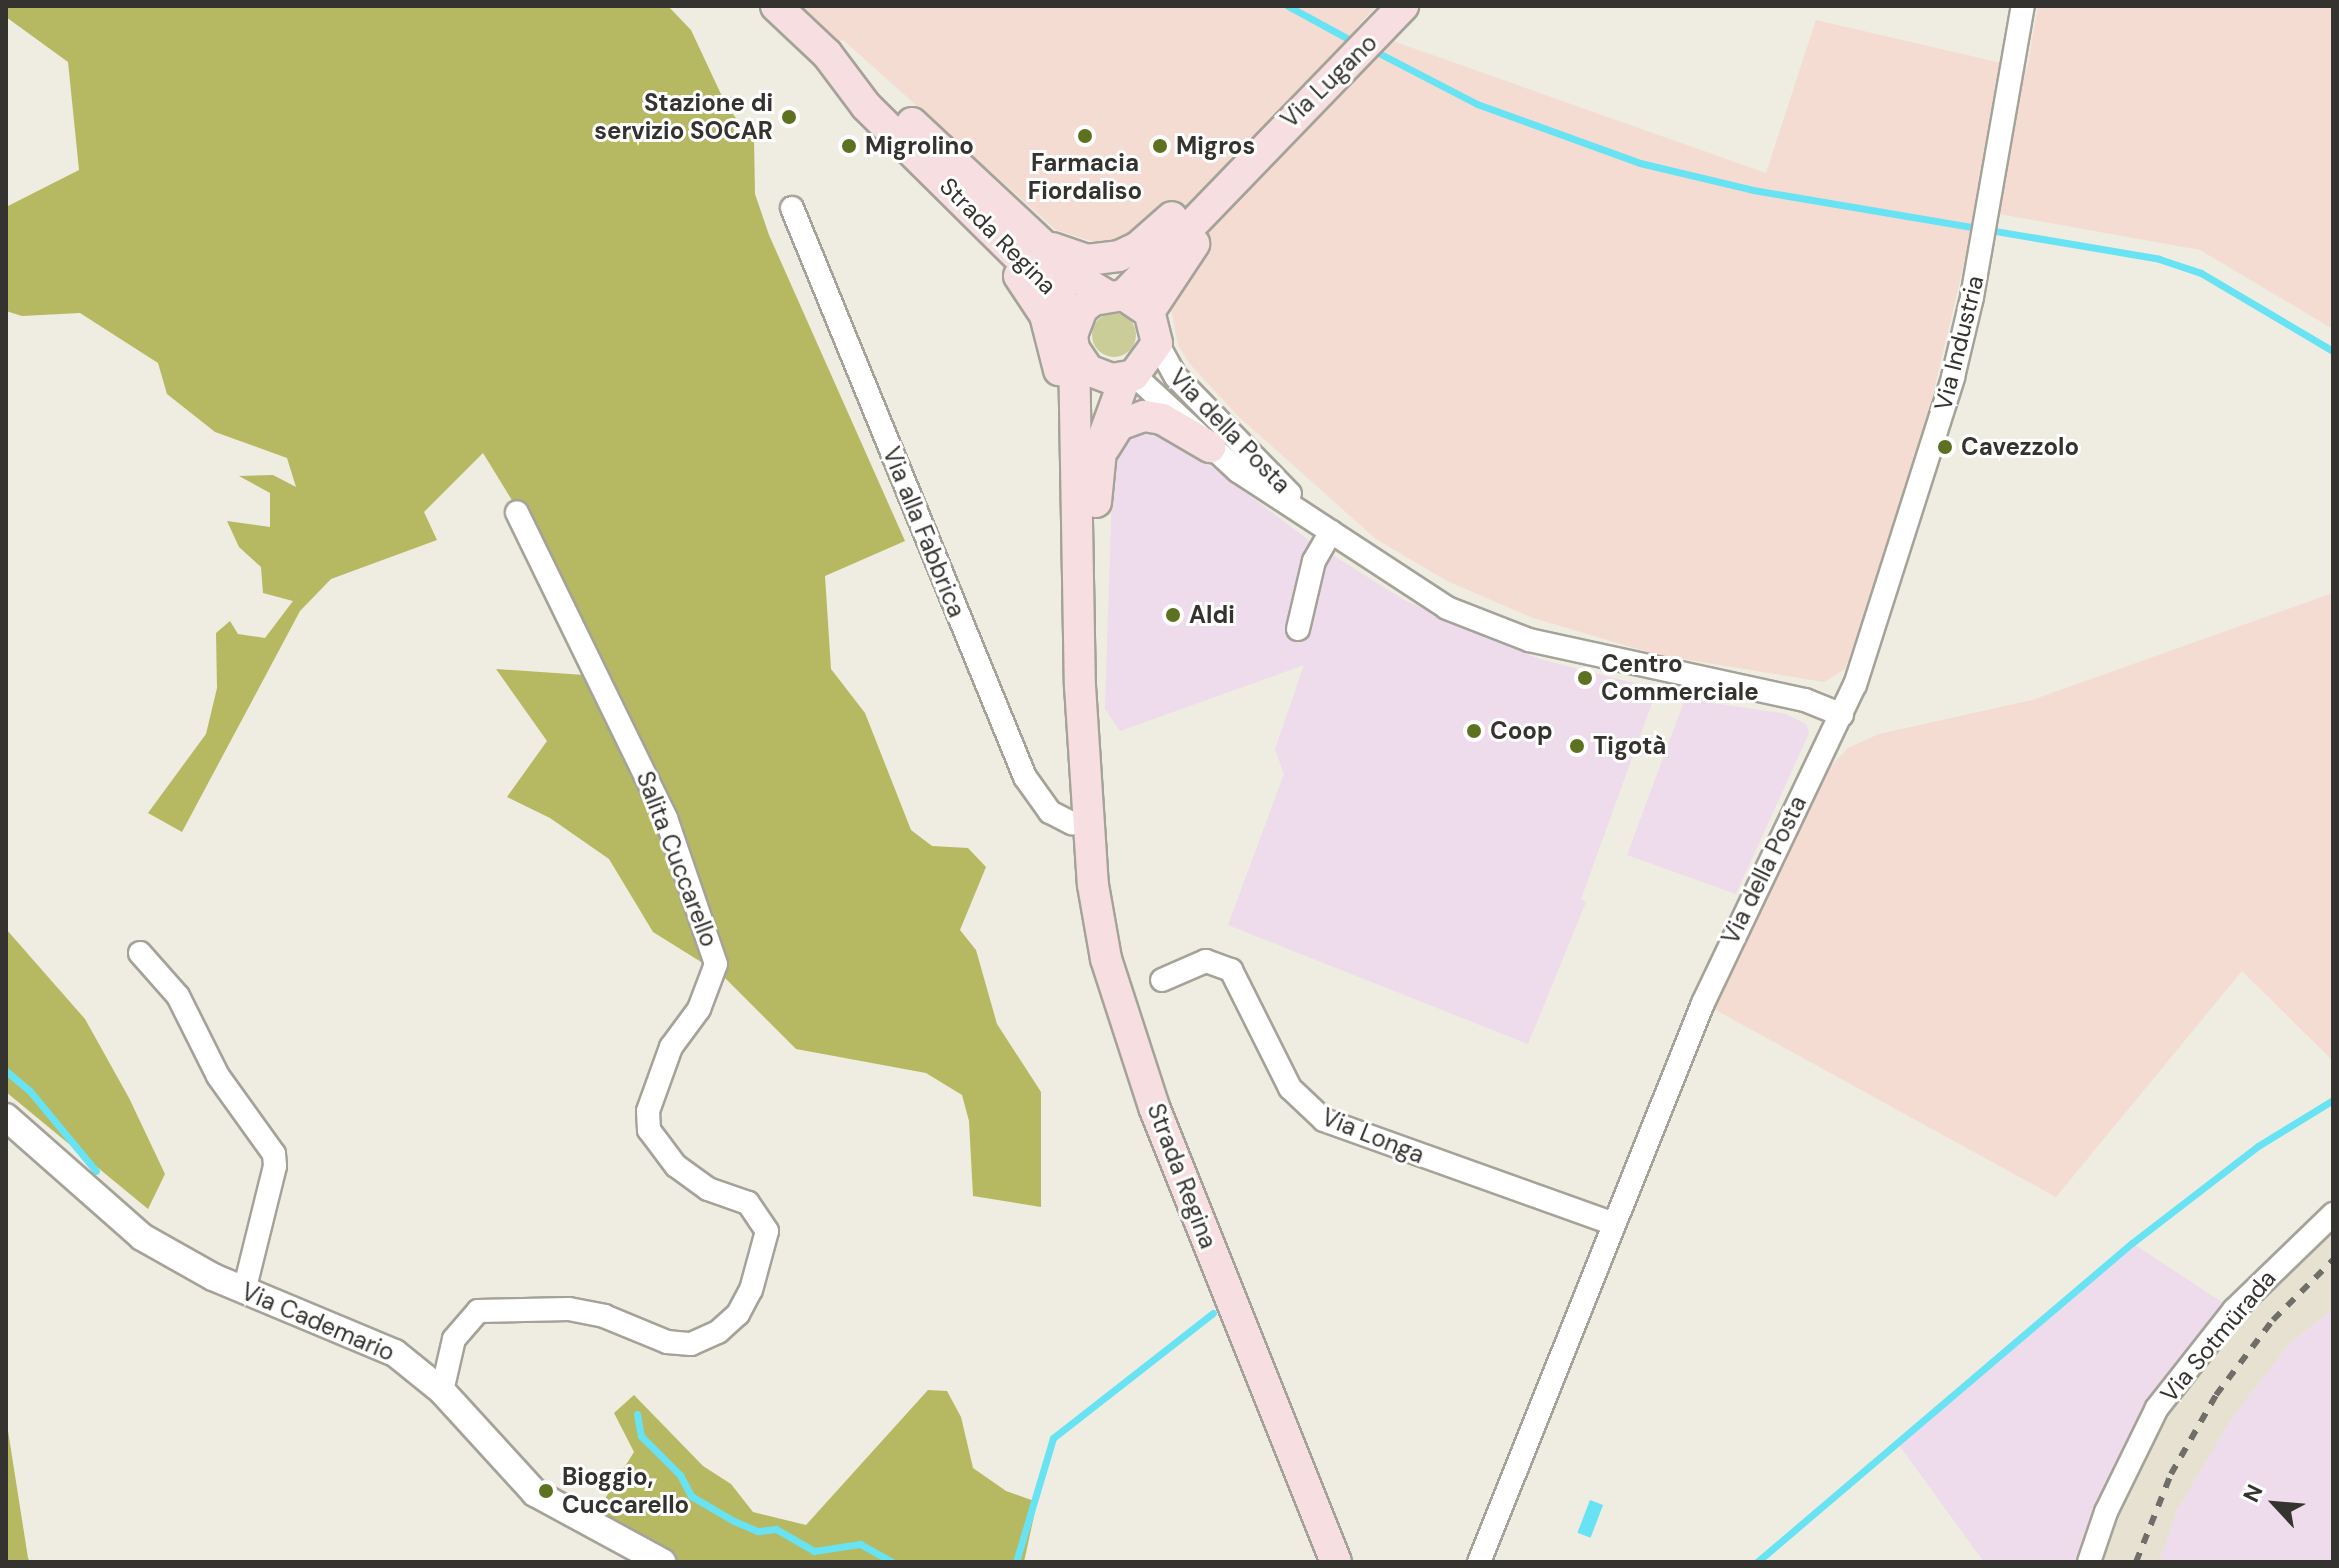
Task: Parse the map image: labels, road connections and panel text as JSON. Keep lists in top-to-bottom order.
{
  "streets": {
    "main road": ["Via Lugano", "Strada Regina"],
    "street": [
      "Via Industria",
      "Via della Posta",
      "Via alla Fabbrica",
      "Salita Cuccarello",
      "Via Longa",
      "Via Cademario",
      "Via Sotmürada"
    ]
  },
  "crossings": [
    ["Via Lugano", "Strada Regina"],
    ["Via Lugano", "Via della Posta"],
    ["Strada Regina", "Via della Posta"],
    ["Strada Regina", "Via alla Fabbrica"],
    ["Via Industria", "Via della Posta"],
    ["Via della Posta", "Via Longa"],
    ["Salita Cuccarello", "Via Cademario"]
  ],
  "places": [
    "Stazione di servizio SOCAR",
    "Farmacia Fiordaliso",
    "Migrolino",
    "Migros",
    "Cavezzolo",
    "Aldi",
    "Centro Commerciale",
    "Coop",
    "Tigotà",
    "Bioggio, Cuccarello"
  ],
  "north": "top left"
}
